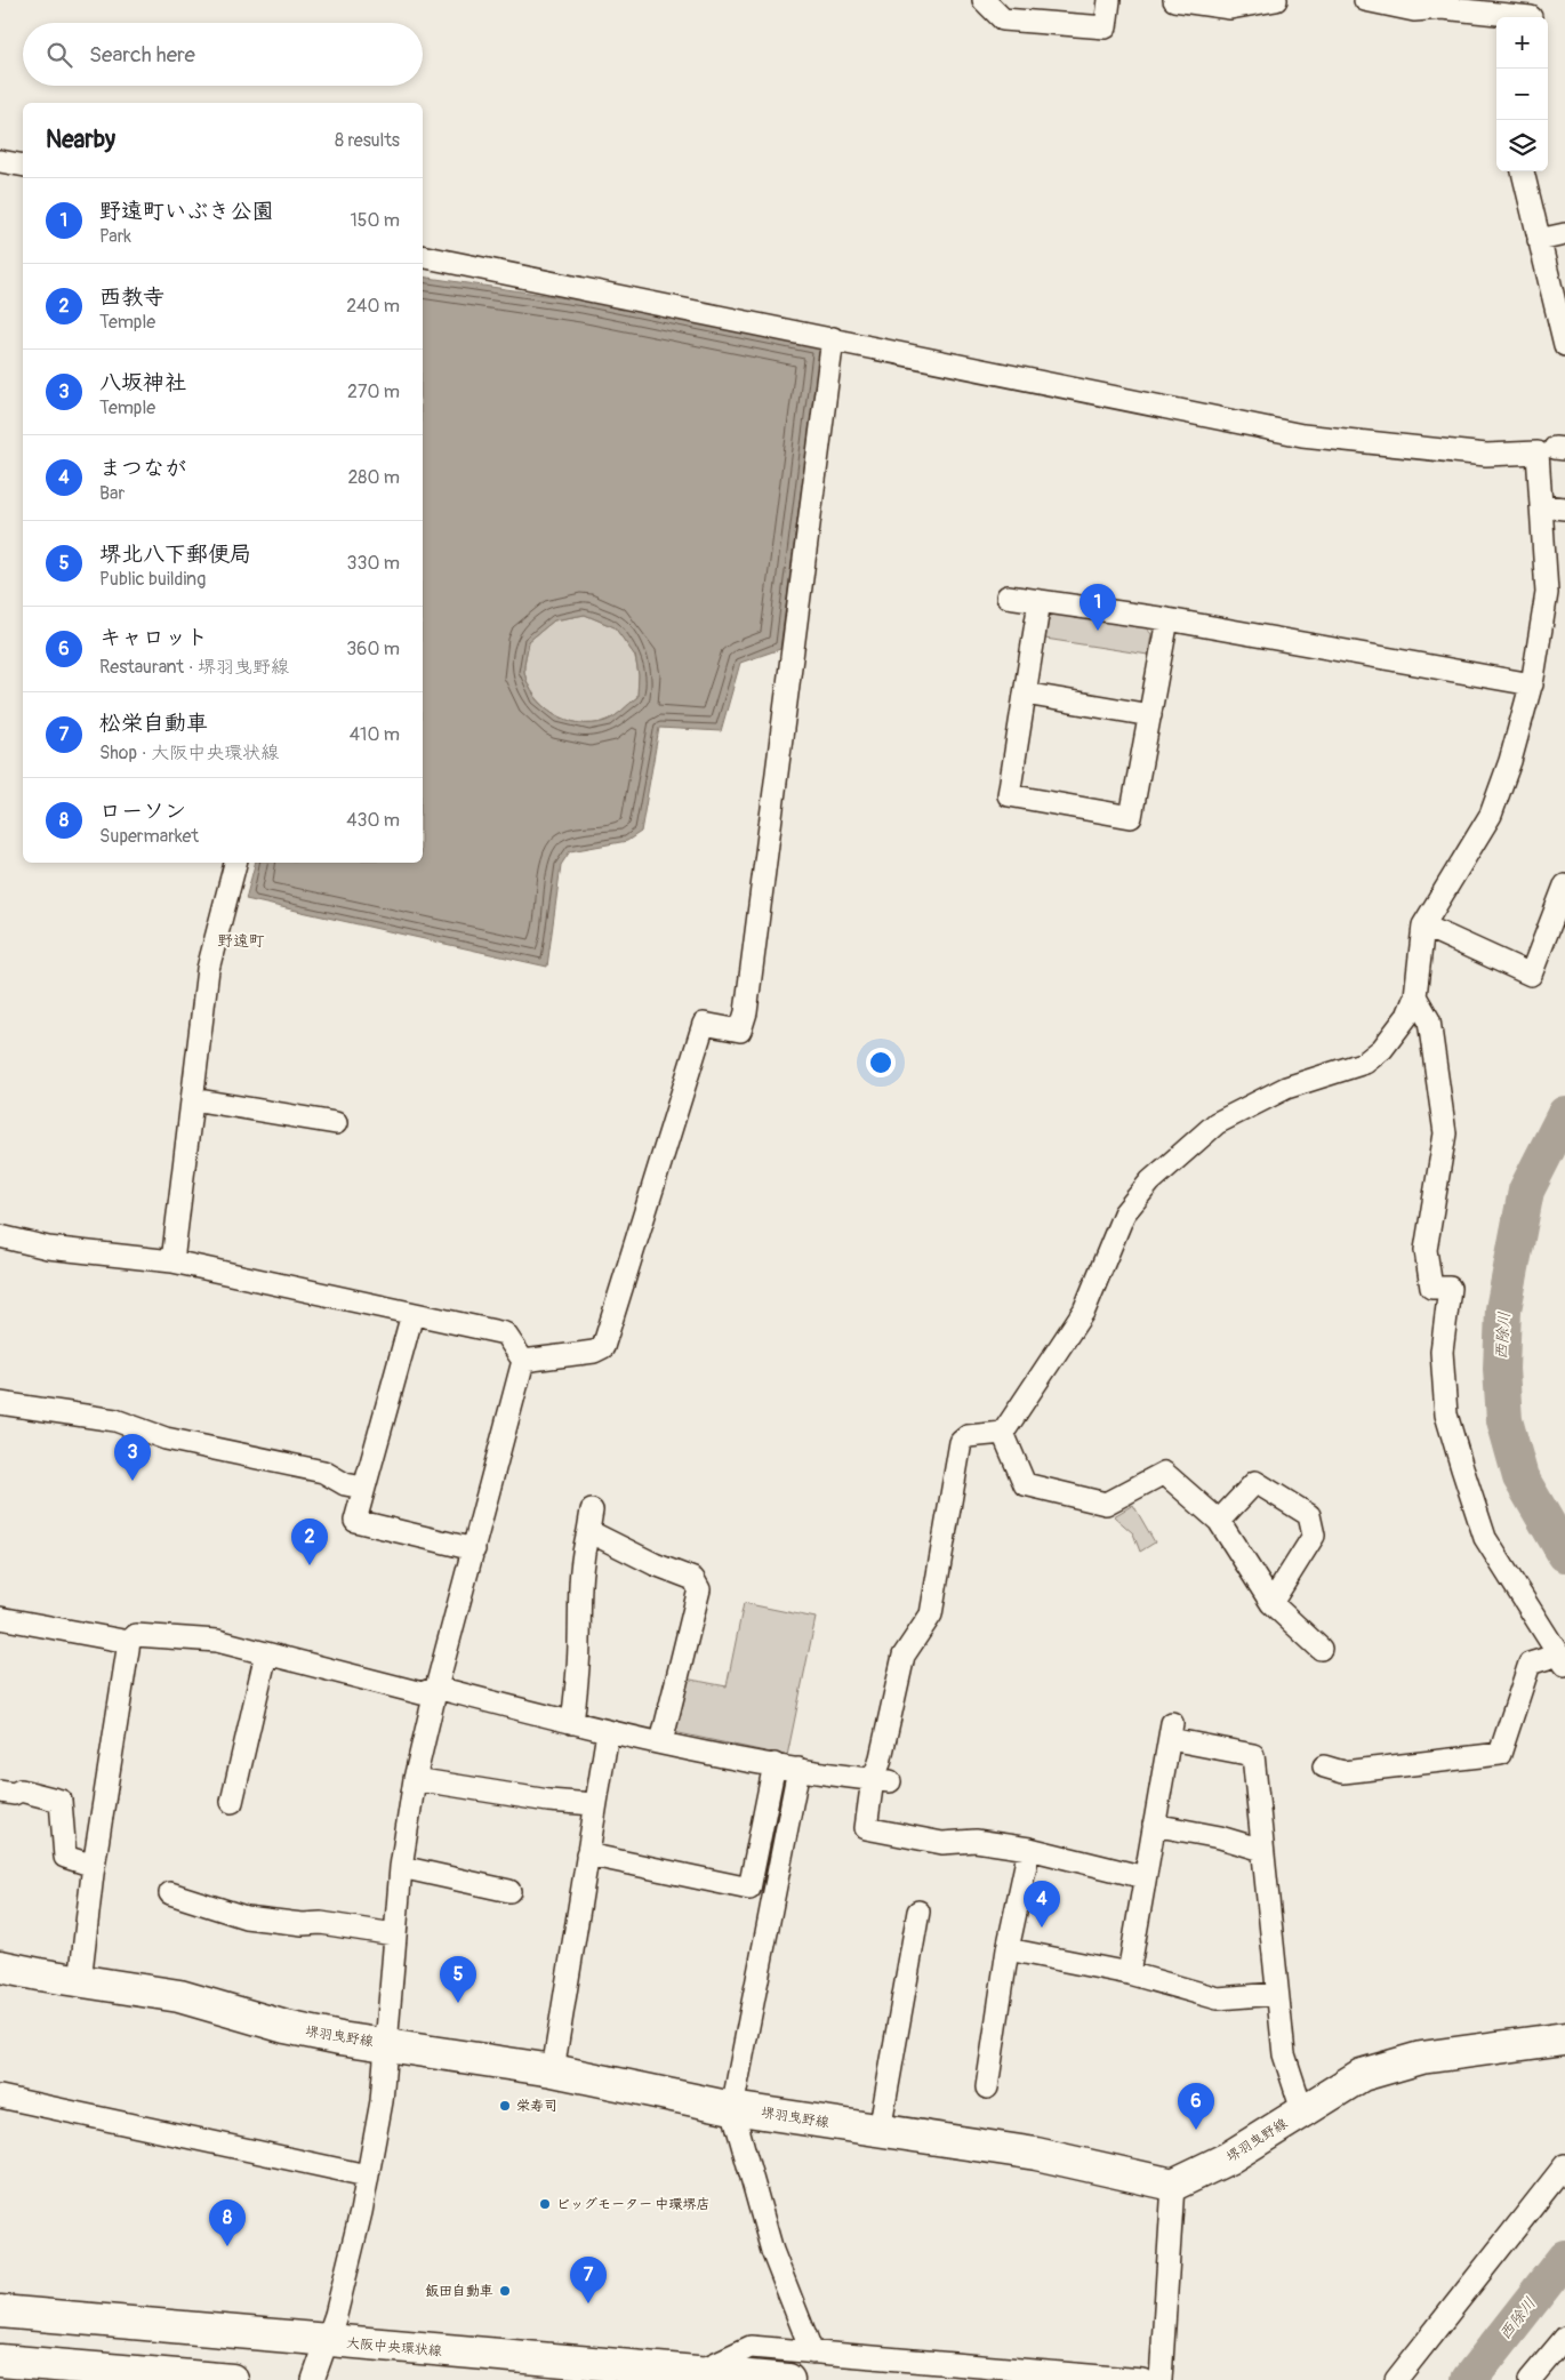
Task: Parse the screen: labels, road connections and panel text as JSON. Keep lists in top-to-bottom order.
{
  "streets": {
    "main road": ["堺羽曳野線", "大阪中央環状線"]
  },
  "districts": ["野遠町"],
  "water": ["西除川"],
  "places": ["栄寿司", "ビッグモーター 中環堺店", "飯田自動車"],
  "page": {
    "map_buttons": ["+", "−"],
    "search": "Search here",
    "heading": ["Nearby", "8 results"],
    "list": [
      {
        "mark": "1",
        "name": "野遠町いぶき公園",
        "note": "Park",
        "value": "150 m"
      },
      {
        "mark": "2",
        "name": "西教寺",
        "note": "Temple",
        "value": "240 m"
      },
      {
        "mark": "3",
        "name": "八坂神社",
        "note": "Temple",
        "value": "270 m"
      },
      {
        "mark": "4",
        "name": "まつなが",
        "note": "Bar",
        "value": "280 m"
      },
      {
        "mark": "5",
        "name": "堺北八下郵便局",
        "note": "Public building",
        "value": "330 m"
      },
      {
        "mark": "6",
        "name": "キャロット",
        "note": "Restaurant · 堺羽曳野線",
        "value": "360 m"
      },
      {
        "mark": "7",
        "name": "松栄自動車",
        "note": "Shop · 大阪中央環状線",
        "value": "410 m"
      },
      {
        "mark": "8",
        "name": "ローソン",
        "note": "Supermarket",
        "value": "430 m"
      }
    ],
    "pins": [
      "1",
      "3",
      "2",
      "4",
      "5",
      "6",
      "8",
      "7"
    ]
  }
}
